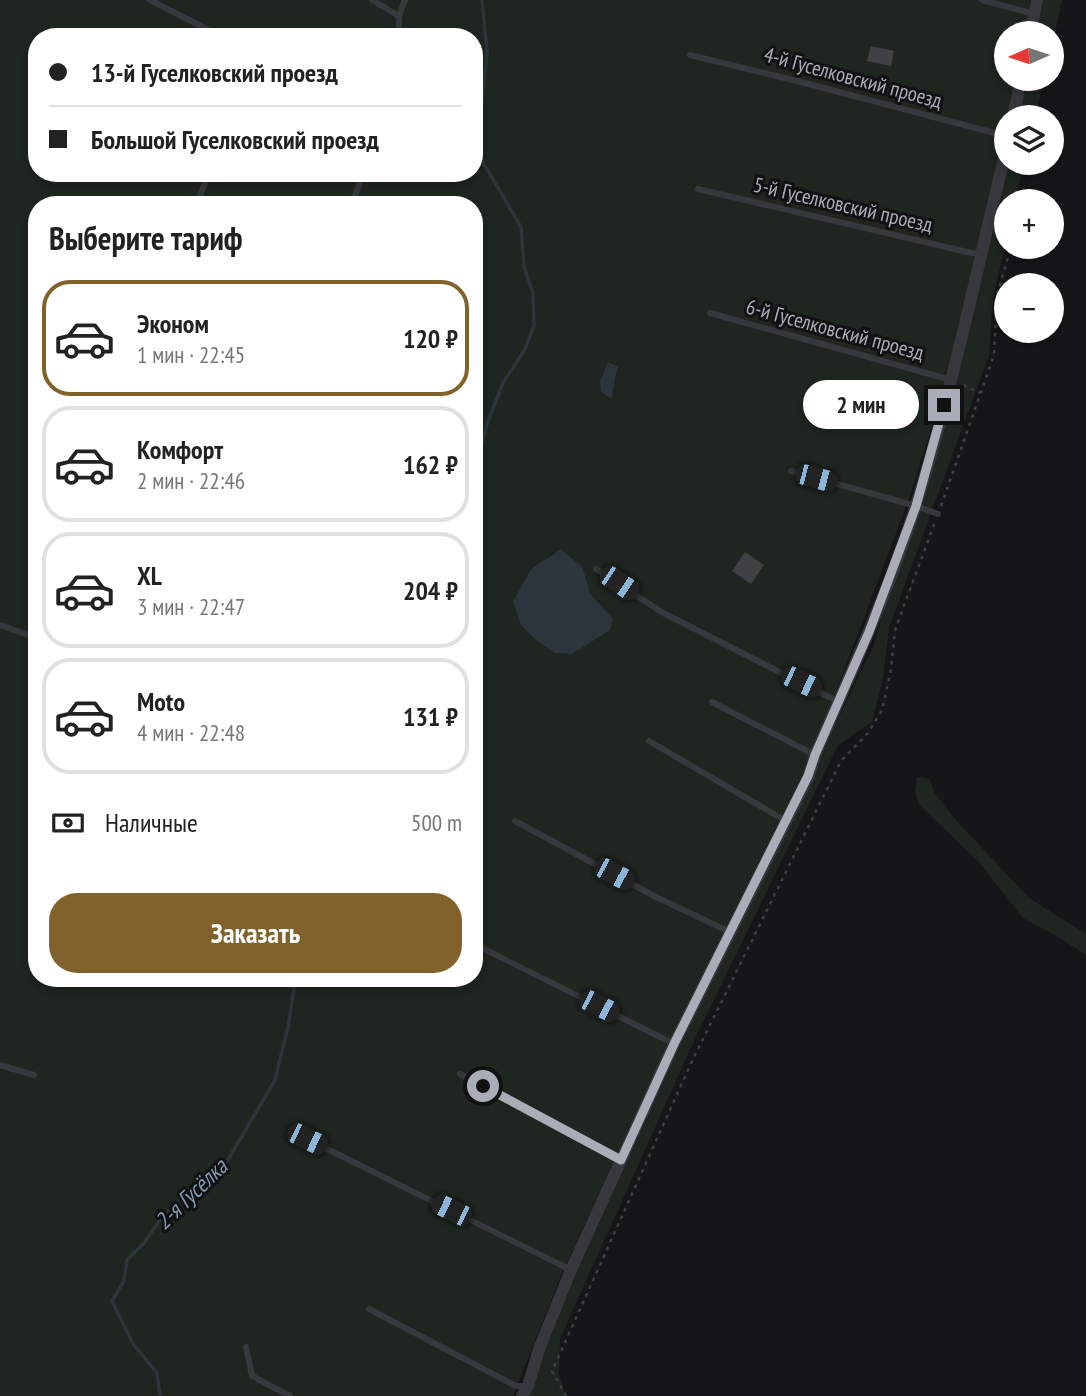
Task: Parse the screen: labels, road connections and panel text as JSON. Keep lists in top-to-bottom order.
{
  "streets": {
    "lane": ["4-й Гуселковский проезд", "5-й Гуселковский проезд", "6-й Гуселковский проезд"]
  },
  "water": ["2-я Гусёлка"],
  "north": "left",
  "page": {
    "map_buttons": ["+", "−"],
    "banner": ["13-й Гуселковский проезд", "Большой Гуселковский проезд"],
    "heading": "Выберите тариф",
    "list": [
      {
        "name": "Эконом",
        "note": "1 мин · 22:45",
        "value": "120 ₽"
      },
      {
        "name": "Комфорт",
        "note": "2 мин · 22:46",
        "value": "162 ₽"
      },
      {
        "name": "XL",
        "note": "3 мин · 22:47",
        "value": "204 ₽"
      },
      {
        "name": "Moto",
        "note": "4 мин · 22:48",
        "value": "131 ₽"
      }
    ],
    "bubble": "2 мин",
    "pay": ["Наличные", "500 m"],
    "buttons": "Заказать"
  }
}
